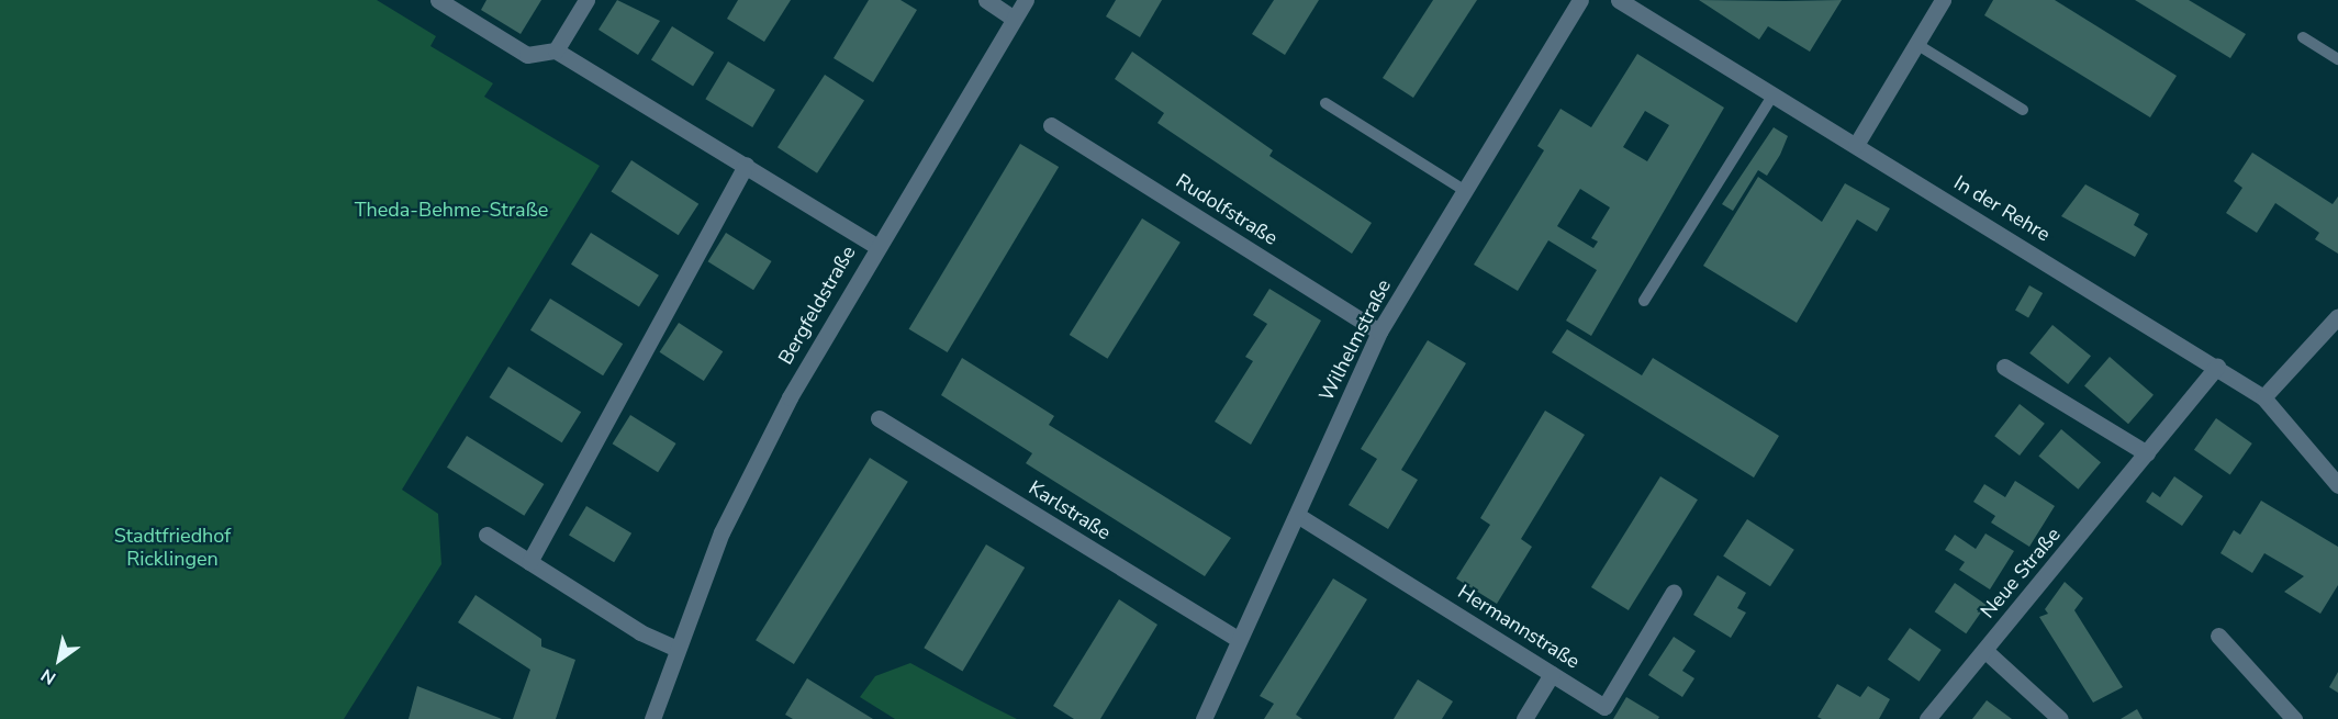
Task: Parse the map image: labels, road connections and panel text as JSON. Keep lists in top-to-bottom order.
{
  "streets": {
    "street": [
      "In der Rehre",
      "Rudolfstraße",
      "Bergfeldstraße",
      "Wilhelmstraße",
      "Karlstraße",
      "Neue Straße",
      "Hermannstraße"
    ]
  },
  "crossings": [
    ["In der Rehre", "Neue Straße"],
    ["Rudolfstraße", "Wilhelmstraße"],
    ["Wilhelmstraße", "Karlstraße"],
    ["Wilhelmstraße", "Hermannstraße"]
  ],
  "parks": ["Theda-Behme-Straße", "Stadtfriedhof Ricklingen"],
  "north": "bottom left"
}
